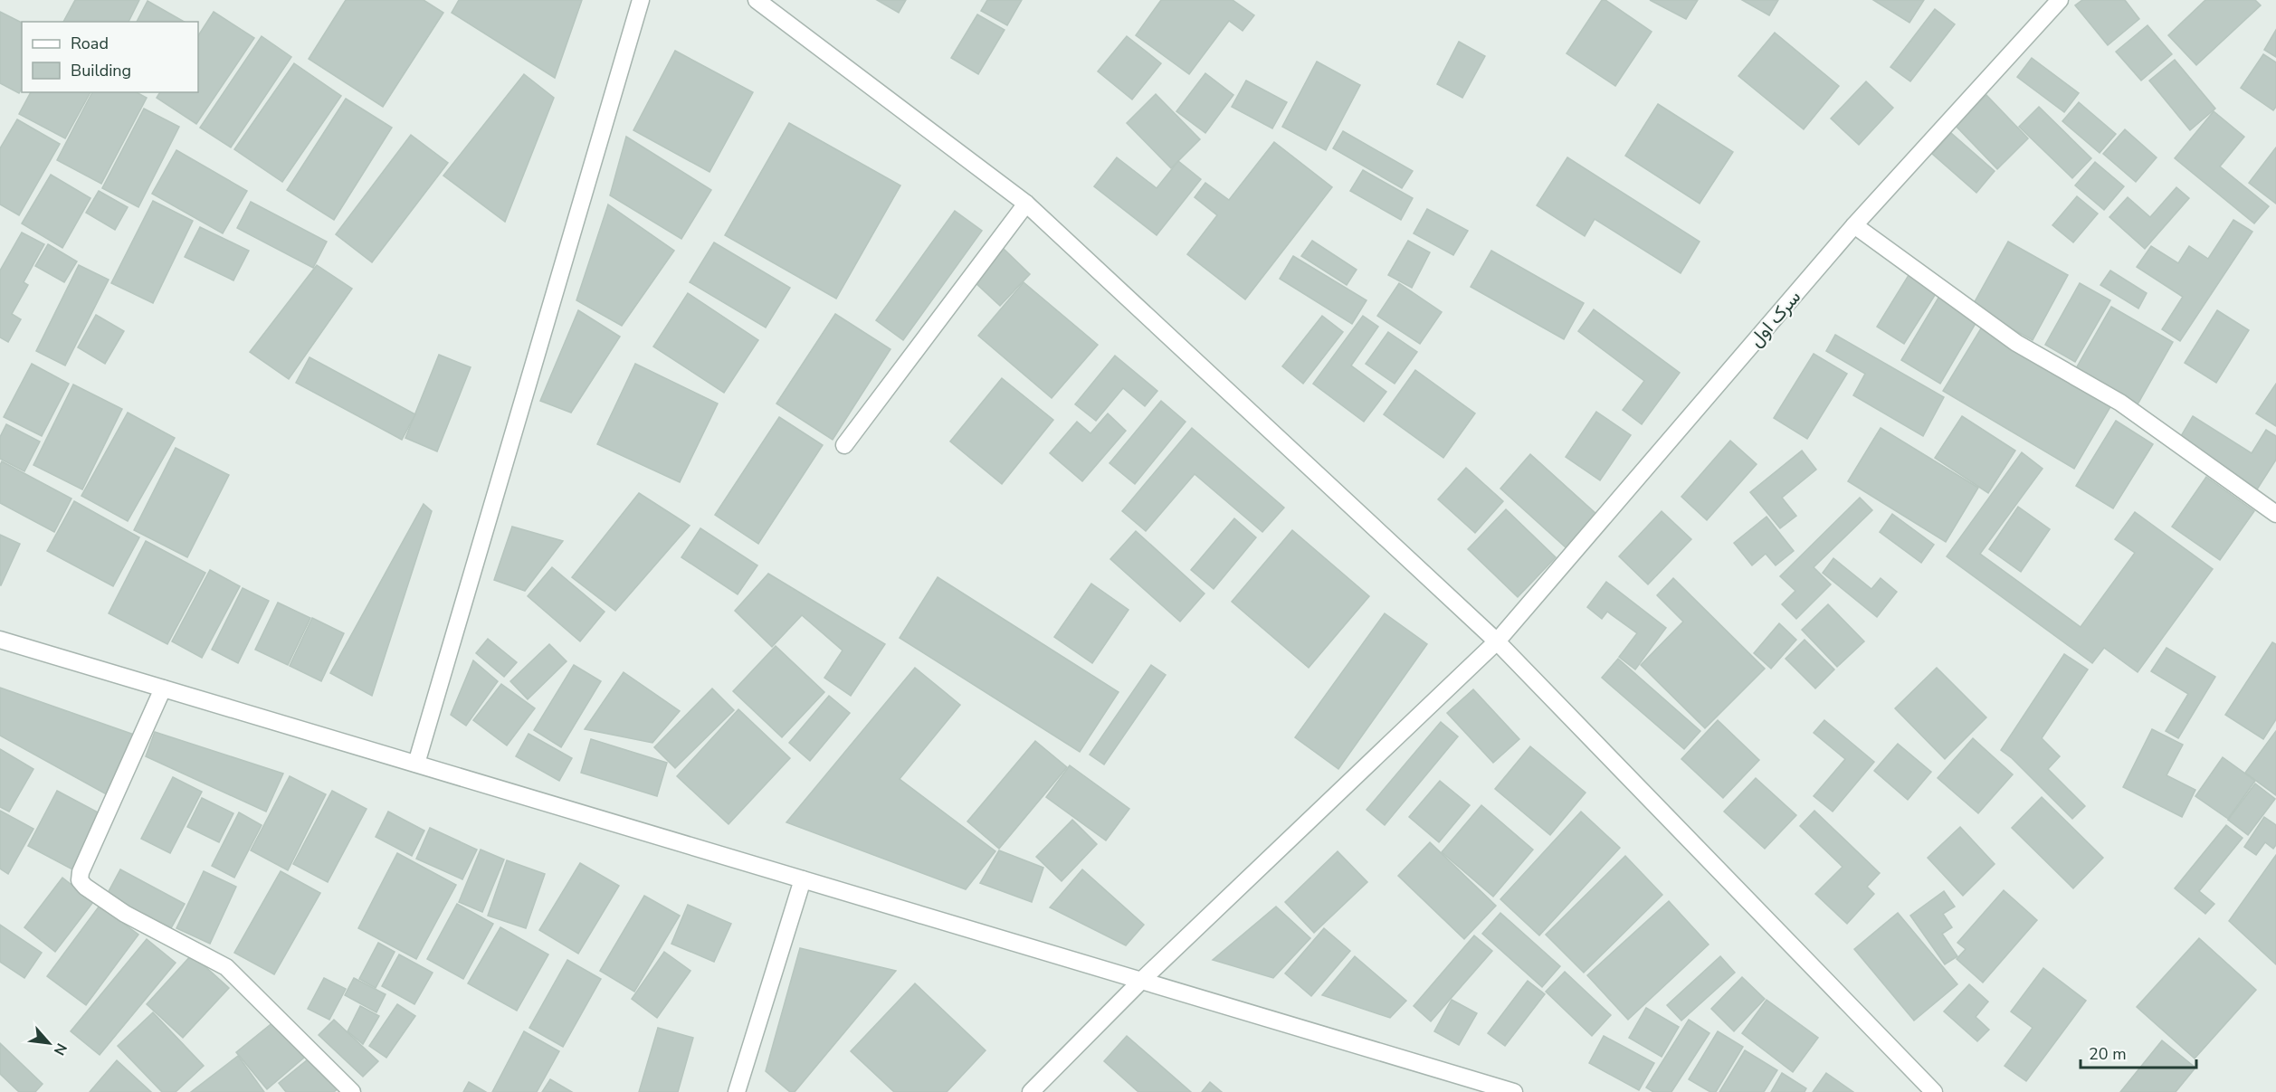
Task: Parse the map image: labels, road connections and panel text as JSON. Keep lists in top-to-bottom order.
{
  "streets": {
    "street": ["سرک اول"]
  },
  "legend": ["Road", "Building"],
  "scale_bar": "20 m",
  "north": "bottom right"
}
